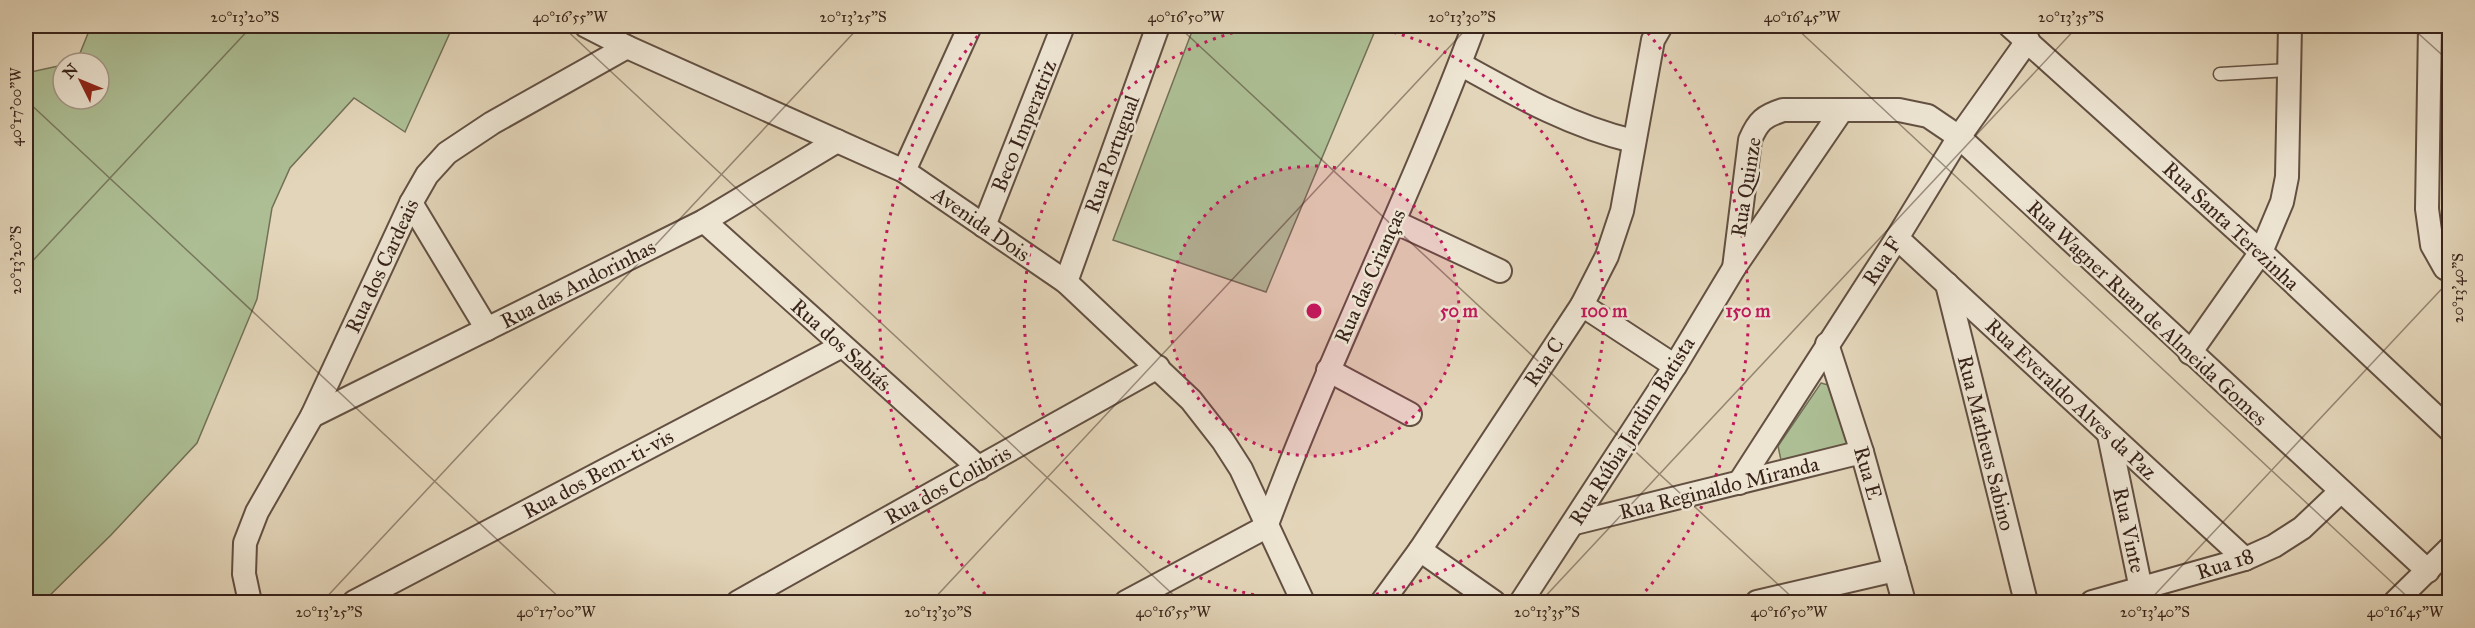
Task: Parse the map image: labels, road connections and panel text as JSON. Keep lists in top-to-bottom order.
{
  "streets": {
    "street": [
      "Beco Imperatriz",
      "Rua Portugual",
      "Rua Quinze",
      "Avenida Dois",
      "Rua Santa Terezinha",
      "Rua F",
      "Rua dos Cardeais",
      "Rua das Crianças",
      "Rua das Andorinhas",
      "Rua Wagner Ruan de Almeida Gomes",
      "Rua dos Sabiás",
      "Rua C",
      "Rua Everaldo Alves da Paz",
      "Rua Rúbia Jardim Batista",
      "Rua Matheus Sabino",
      "Rua E",
      "Rua dos Bem-ti-vis",
      "Rua dos Colibris",
      "Rua Reginaldo Miranda",
      "Rua Vinte",
      "Rua 18"
    ]
  },
  "crossings": [
    ["Beco Imperatriz", "Avenida Dois"],
    ["Rua Portugual", "Avenida Dois"],
    ["Rua Quinze", "Rua Wagner Ruan de Almeida Gomes"],
    ["Rua Quinze", "Rua Rúbia Jardim Batista"],
    ["Avenida Dois", "Rua dos Cardeais"],
    ["Avenida Dois", "Rua das Crianças"],
    ["Avenida Dois", "Rua das Andorinhas"],
    ["Avenida Dois", "Rua dos Colibris"],
    ["Rua Santa Terezinha", "Rua F"],
    ["Rua F", "Rua Wagner Ruan de Almeida Gomes"],
    ["Rua F", "Rua Everaldo Alves da Paz"],
    ["Rua F", "Rua E"],
    ["Rua F", "Rua Reginaldo Miranda"],
    ["Rua dos Cardeais", "Rua das Andorinhas"],
    ["Rua das Andorinhas", "Rua dos Sabiás"],
    ["Rua Wagner Ruan de Almeida Gomes", "Rua Rúbia Jardim Batista"],
    ["Rua Wagner Ruan de Almeida Gomes", "Rua 18"],
    ["Rua dos Sabiás", "Rua dos Bem-ti-vis"],
    ["Rua dos Sabiás", "Rua dos Colibris"],
    ["Rua Everaldo Alves da Paz", "Rua Matheus Sabino"],
    ["Rua Everaldo Alves da Paz", "Rua Vinte"],
    ["Rua Everaldo Alves da Paz", "Rua 18"],
    ["Rua Rúbia Jardim Batista", "Rua Reginaldo Miranda"],
    ["Rua E", "Rua Reginaldo Miranda"],
    ["Rua Vinte", "Rua 18"]
  ],
  "north": "top left",
  "coordinates": [
    "20°13'20\"S",
    "40°16'55\"W",
    "20°13'25\"S",
    "40°16'50\"W",
    "20°13'30\"S",
    "40°16'45\"W",
    "20°13'35\"S",
    "40°17'00\"W",
    "20°13'40\"S"
  ],
  "rings": ["50 m", "100 m", "150 m"]
}
